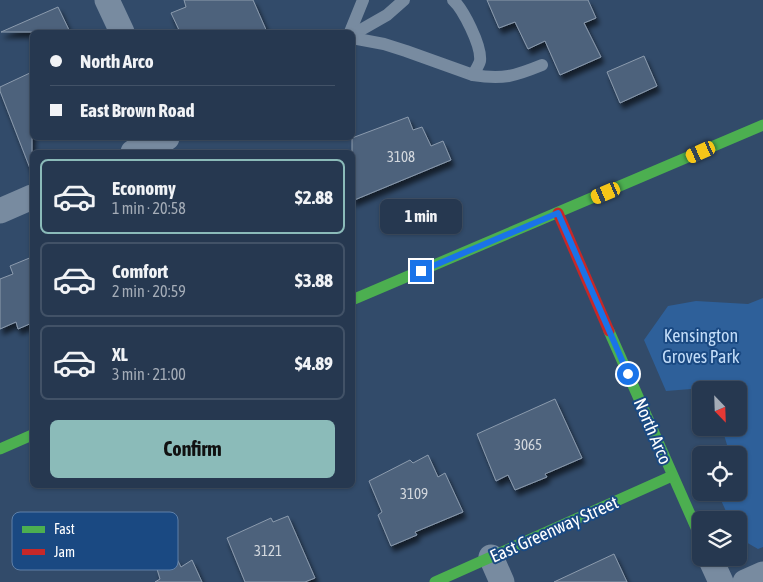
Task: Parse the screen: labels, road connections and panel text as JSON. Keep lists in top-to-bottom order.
{
  "streets": {
    "street": ["North Arco", "East Greenway Street"]
  },
  "crossings": [
    ["North Arco", "East Greenway Street"]
  ],
  "parks": ["Kensington Groves Park"],
  "house_numbers": [
    "3108",
    "3065",
    "3109",
    "3121"
  ],
  "legend": ["Fast", "Jam"],
  "north": "bottom right",
  "page": {
    "banner": ["North Arco", "East Brown Road"],
    "list": [
      {
        "name": "Economy",
        "note": "1 min · 20:58",
        "value": "$2.88"
      },
      {
        "name": "Comfort",
        "note": "2 min · 20:59",
        "value": "$3.88"
      },
      {
        "name": "XL",
        "note": "3 min · 21:00",
        "value": "$4.89"
      }
    ],
    "bubble": "1 min",
    "buttons": "Confirm"
  }
}
